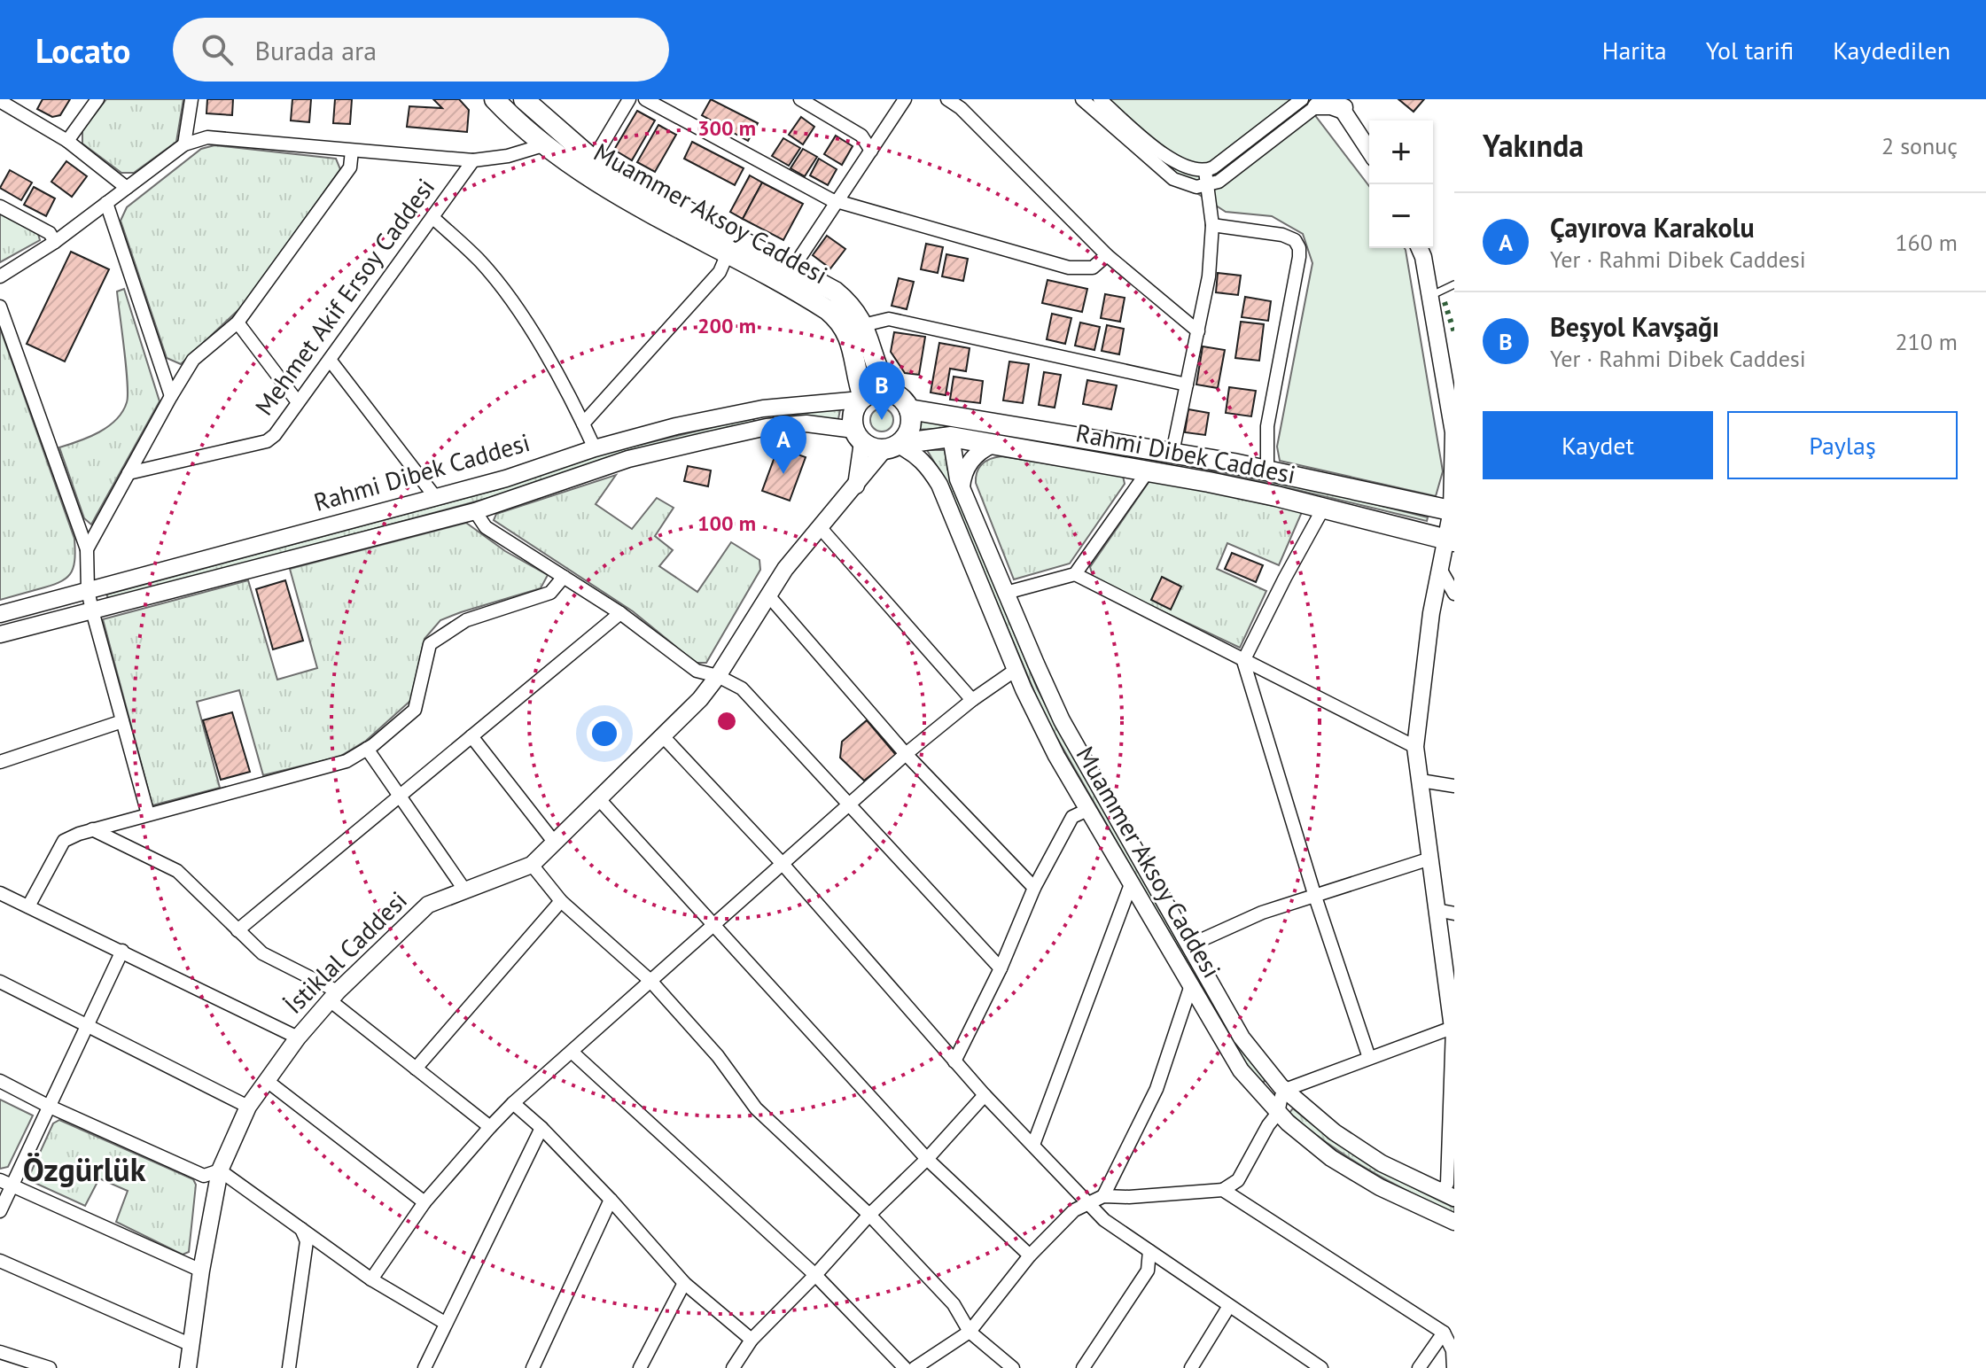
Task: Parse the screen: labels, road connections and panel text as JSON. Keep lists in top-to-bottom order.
{
  "streets": {
    "main road": ["Muammer Aksoy Caddesi", "Rahmi Dibek Caddesi", "İstiklal Caddesi"],
    "street": ["Mehmet Akif Ersoy Caddesi"]
  },
  "crossings": [
    ["Muammer Aksoy Caddesi", "Rahmi Dibek Caddesi"],
    ["Muammer Aksoy Caddesi", "İstiklal Caddesi"],
    ["Rahmi Dibek Caddesi", "İstiklal Caddesi"]
  ],
  "districts": ["Özgürlük"],
  "page": {
    "header": "Locato",
    "search": "Burada ara",
    "nav": ["Harita", "Yol tarifi", "Kaydedilen"],
    "heading": ["Yakında", "2 sonuç"],
    "map_buttons": ["+", "−"],
    "list": [
      {
        "mark": "A",
        "name": "Çayırova Karakolu",
        "note": "Yer · Rahmi Dibek Caddesi",
        "value": "160 m"
      },
      {
        "mark": "B",
        "name": "Beşyol Kavşağı",
        "note": "Yer · Rahmi Dibek Caddesi",
        "value": "210 m"
      }
    ],
    "pins": ["B", "A"],
    "buttons": ["Kaydet", "Paylaş"]
  },
  "rings": ["300 m", "200 m", "100 m"]
}
